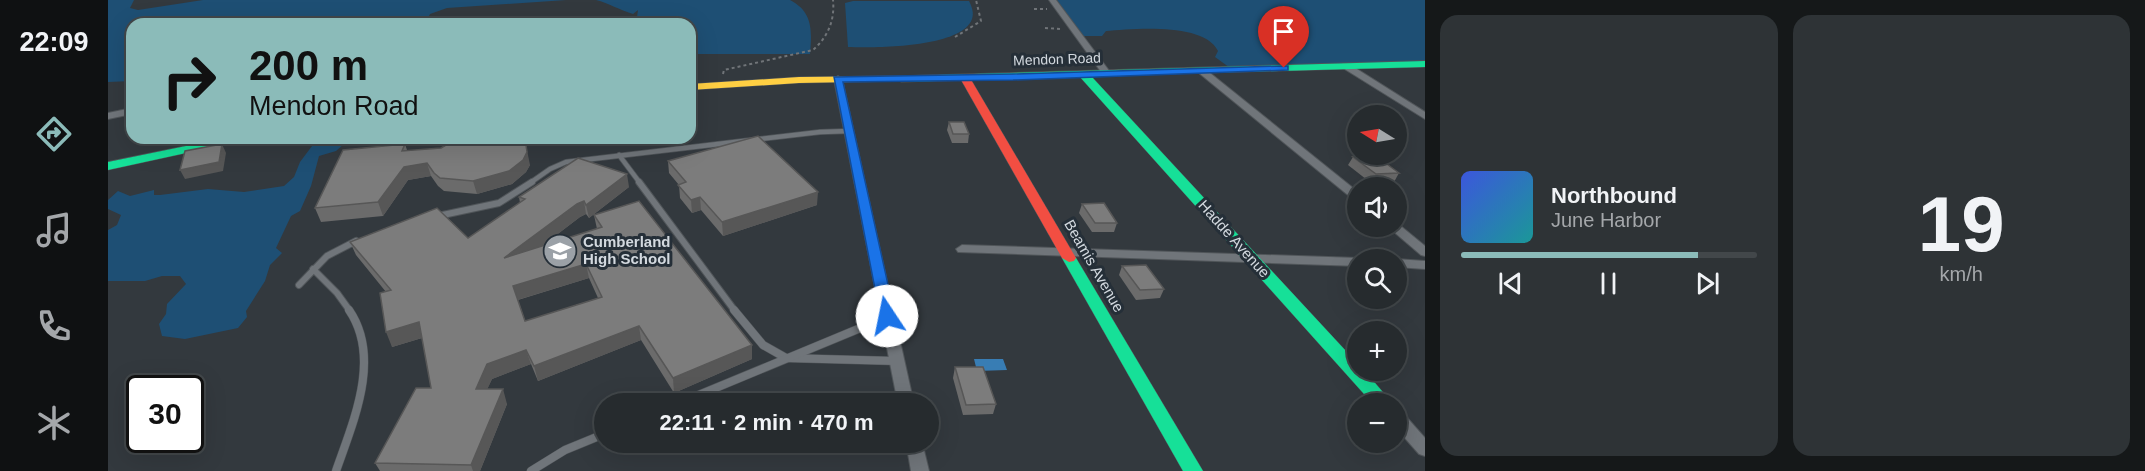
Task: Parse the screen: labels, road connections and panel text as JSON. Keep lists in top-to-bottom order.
{
  "streets": {
    "street": ["Mendon Road", "Hadde Avenue", "Beamis Avenue"]
  },
  "crossings": [
    ["Mendon Road", "Hadde Avenue"],
    ["Mendon Road", "Beamis Avenue"]
  ],
  "places": {
    "school or university": ["Cumberland High School"]
  },
  "north": "left",
  "page": {
    "tabs": "22:09",
    "tile": ["19", "km/h"],
    "turn": ["200 m", "Mendon Road"],
    "map_buttons": ["+", "−"],
    "song": ["Northbound", "June Harbor"],
    "limit": "30",
    "trip": "22:11 · 2 min · 470 m"
  }
}
